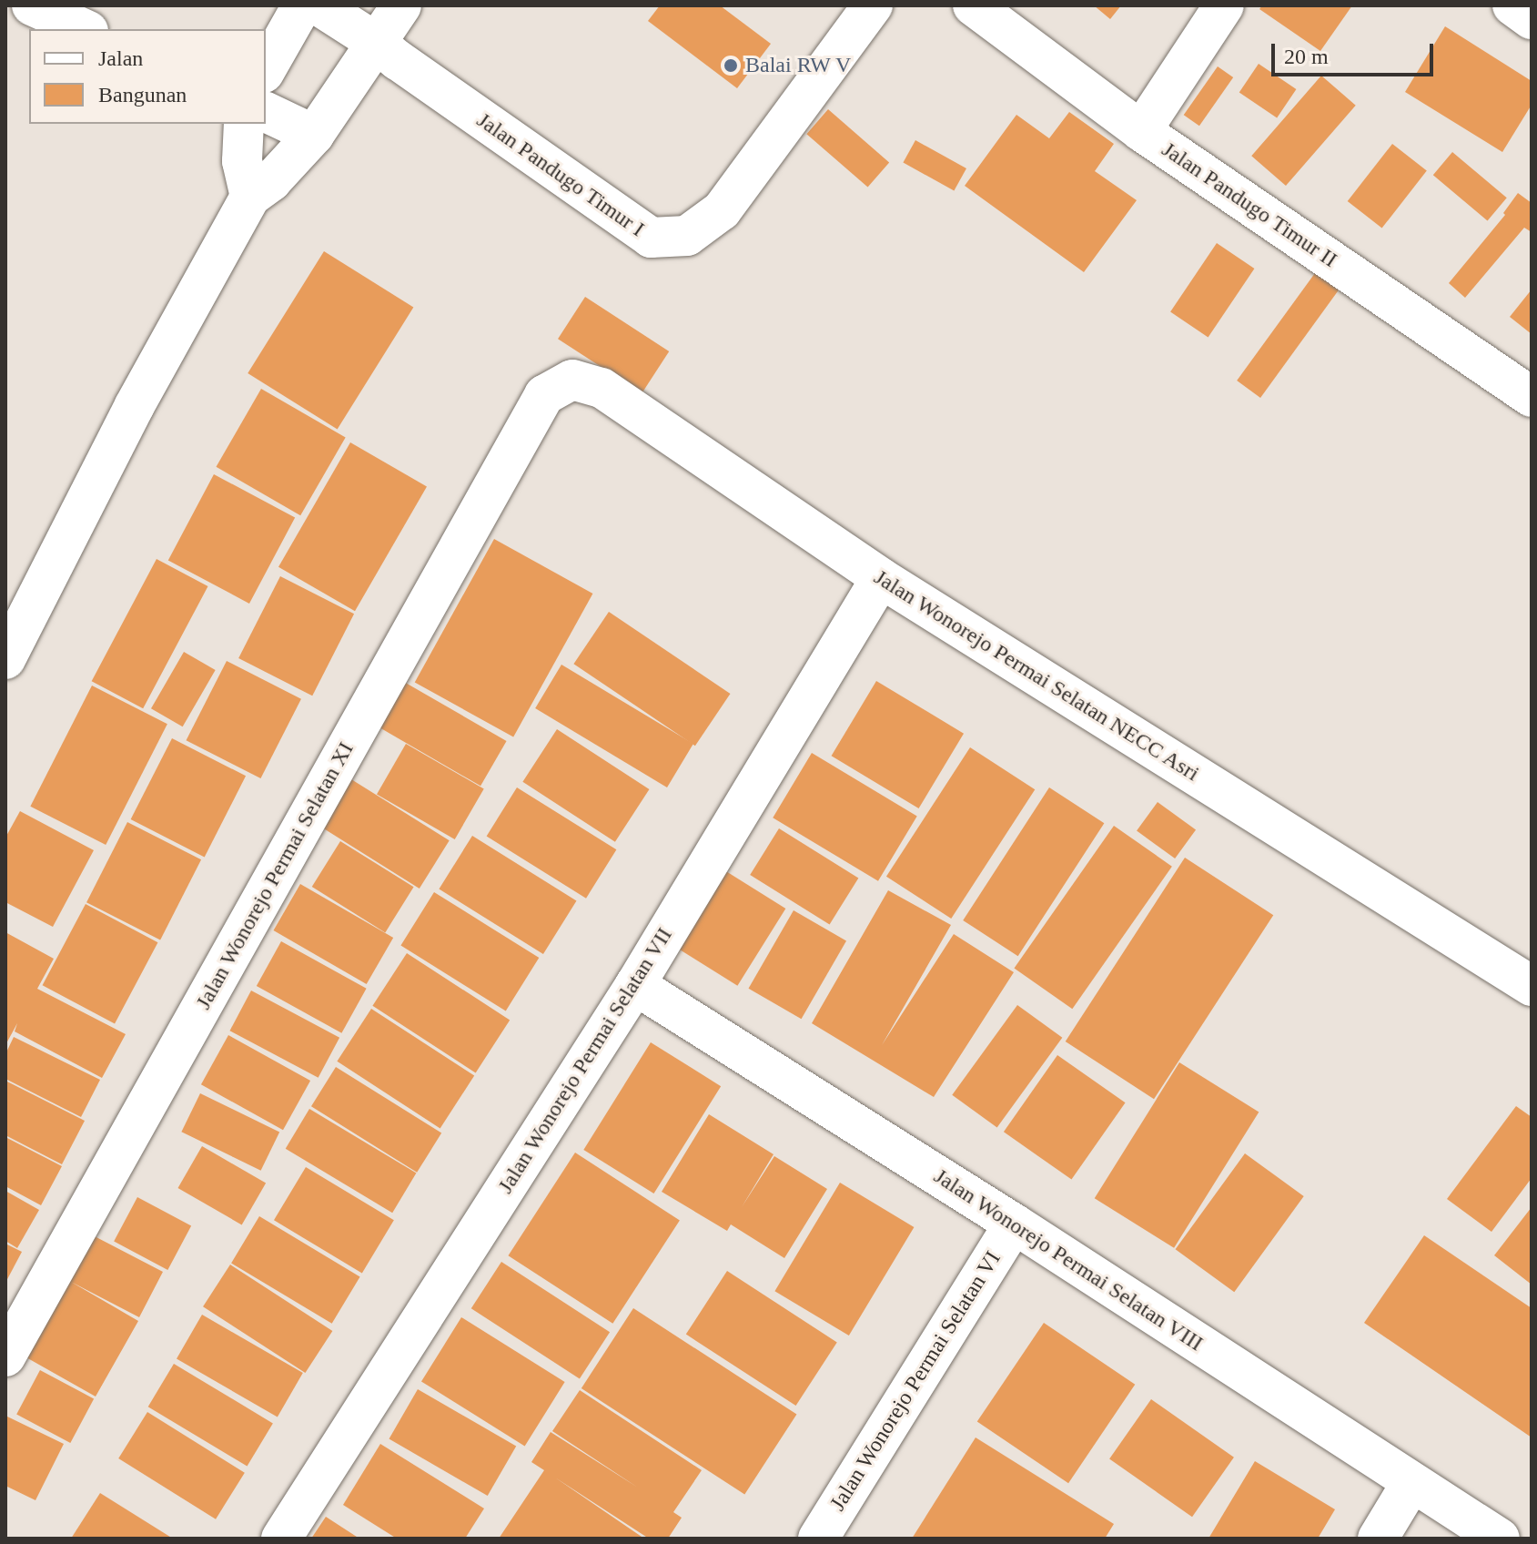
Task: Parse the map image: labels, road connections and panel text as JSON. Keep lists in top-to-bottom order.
{
  "streets": {
    "street": [
      "Jalan Pandugo Timur I",
      "Jalan Pandugo Timur II",
      "Jalan Wonorejo Permai Selatan NECC Asri",
      "Jalan Wonorejo Permai Selatan XI",
      "Jalan Wonorejo Permai Selatan VII",
      "Jalan Wonorejo Permai Selatan VIII",
      "Jalan Wonorejo Permai Selatan VI"
    ]
  },
  "crossings": [
    ["Jalan Wonorejo Permai Selatan NECC Asri", "Jalan Wonorejo Permai Selatan XI"],
    ["Jalan Wonorejo Permai Selatan NECC Asri", "Jalan Wonorejo Permai Selatan VII"],
    ["Jalan Wonorejo Permai Selatan VII", "Jalan Wonorejo Permai Selatan VIII"],
    ["Jalan Wonorejo Permai Selatan VIII", "Jalan Wonorejo Permai Selatan VI"]
  ],
  "places": ["Balai RW V"],
  "legend": ["Jalan", "Bangunan"],
  "scale_bar": "20 m"
}
